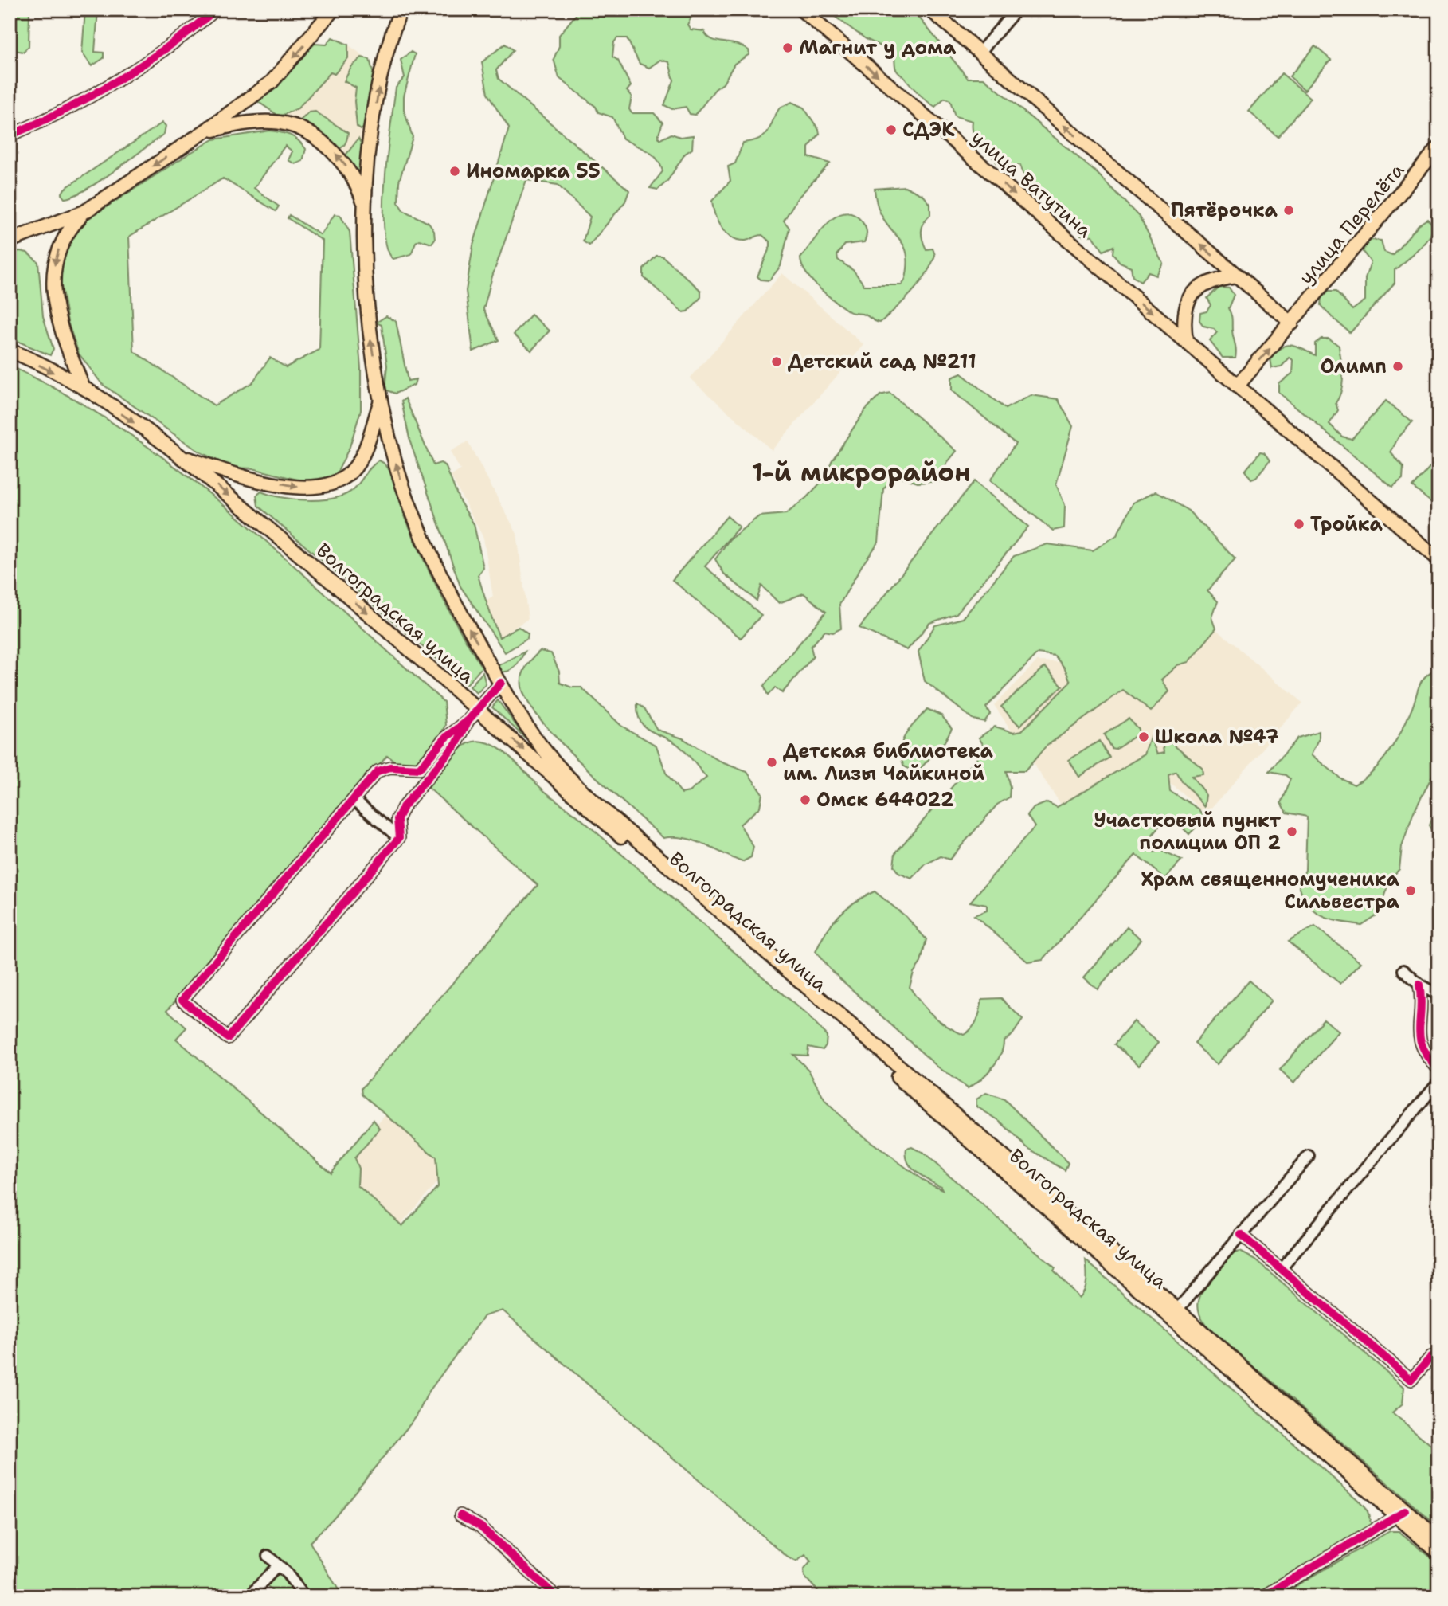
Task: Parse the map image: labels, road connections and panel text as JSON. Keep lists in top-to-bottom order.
{
  "streets": {
    "main road": ["улица Ватутина", "улица Перелёта", "Волгоградская улица"]
  },
  "districts": ["1-й микрорайон"],
  "places": [
    "Магнит у дома",
    "СДЭК",
    "Иномарка 55",
    "Пятёрочка",
    "Детский сад №211",
    "Олимп",
    "Тройка",
    "Школа №47",
    "Детская библиотека им. Лизы Чайкиной",
    "Омск 644022",
    "Участковый пункт полиции ОП 2",
    "Храм священномученика Сильвестра"
  ]
}
